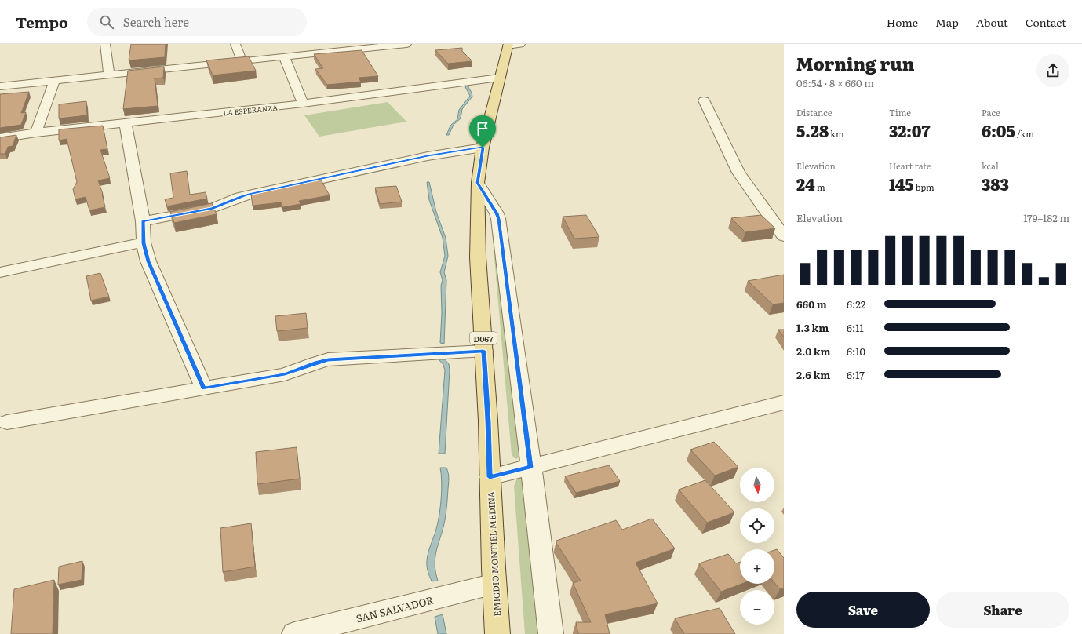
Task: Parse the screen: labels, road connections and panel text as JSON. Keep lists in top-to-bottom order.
{
  "streets": {
    "main road": ["D067", "EMIGDIO MONTIEL MEDINA"],
    "street": ["LA ESPERANZA", "SAN SALVADOR"]
  },
  "crossings": [
    ["LA ESPERANZA", "EMIGDIO MONTIEL MEDINA"],
    ["EMIGDIO MONTIEL MEDINA", "SAN SALVADOR"]
  ],
  "north": "bottom",
  "page": {
    "header": "Tempo",
    "search": "Search here",
    "nav": [
      "Home",
      "Map",
      "About",
      "Contact"
    ],
    "heading": ["Morning run", "06:54 · 8 × 660 m"],
    "stats": [
      ["Distance", "5.28 km"],
      ["Time", "32:07"],
      ["Pace", "6:05 /km"],
      ["Elevation", "24 m"],
      ["Heart rate", "145 bpm"],
      ["kcal", "383"]
    ],
    "chart": ["Elevation", "179–182 m"],
    "list": [
      {
        "name": "660 m",
        "note": "6:22"
      },
      {
        "name": "1.3 km",
        "note": "6:11"
      },
      {
        "name": "2.0 km",
        "note": "6:10"
      },
      {
        "name": "2.6 km",
        "note": "6:17"
      }
    ],
    "map_buttons": ["+", "−"],
    "buttons": ["Save", "Share"]
  }
}
